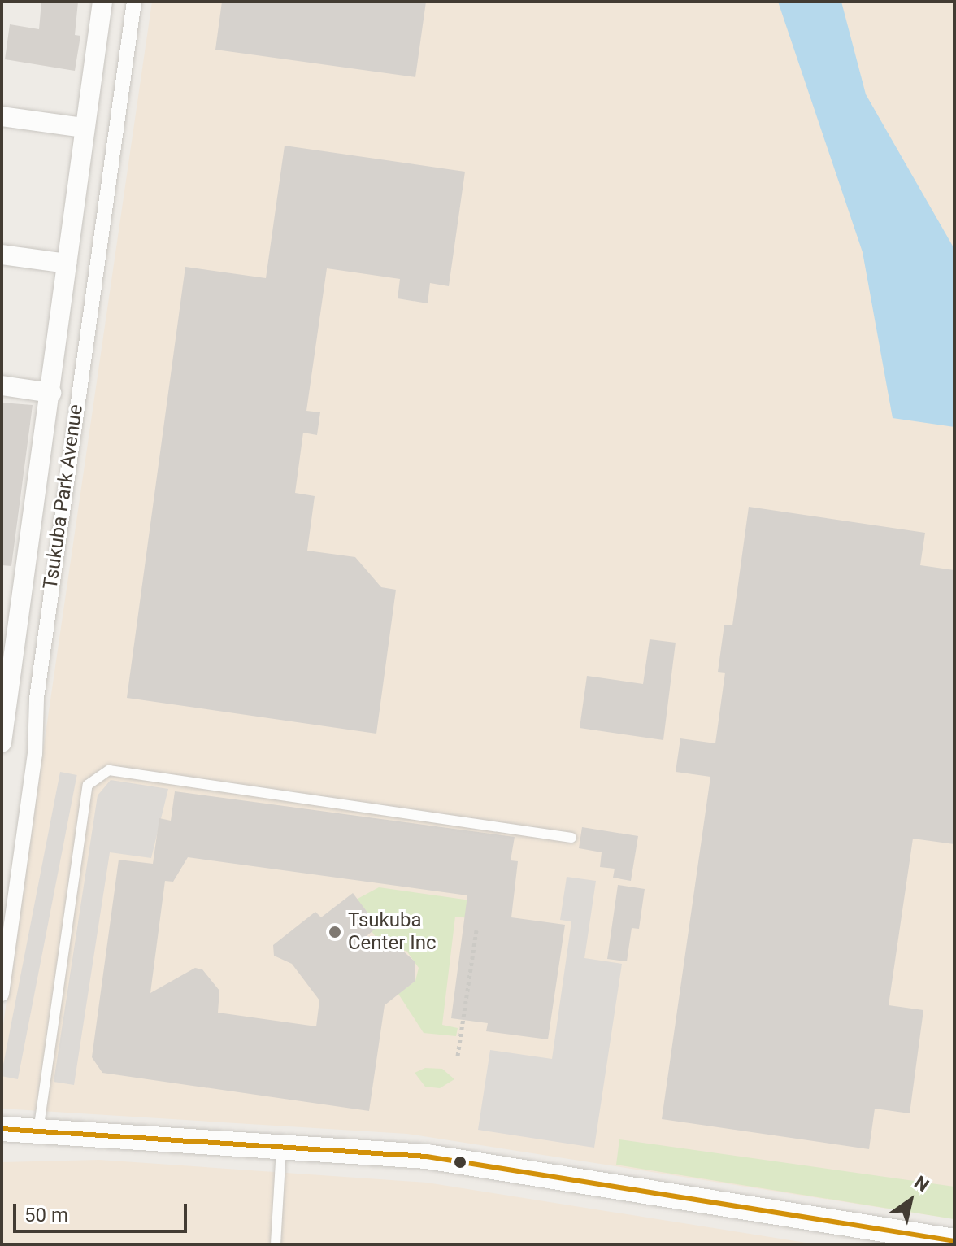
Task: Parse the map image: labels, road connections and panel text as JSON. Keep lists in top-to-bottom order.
{
  "streets": {
    "street": ["Tsukuba Park Avenue"]
  },
  "places": ["Tsukuba Center Inc"],
  "scale_bar": "50 m",
  "north": "top right"
}
